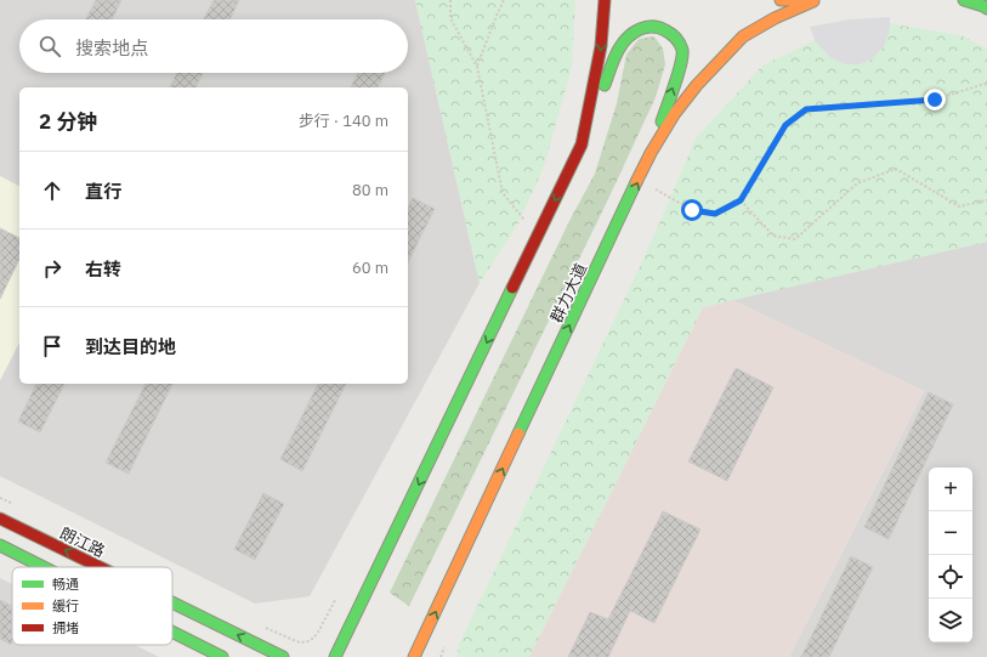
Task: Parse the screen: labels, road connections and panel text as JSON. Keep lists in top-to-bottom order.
{
  "streets": {
    "main road": ["群力大道", "朗江路"]
  },
  "legend": ["畅通", "缓行", "拥堵"],
  "page": {
    "search": "搜索地点",
    "heading": ["2 分钟", "步行 · 140 m"],
    "list": [
      ["直行", "80 m"],
      ["右转", "60 m"],
      "到达目的地"
    ],
    "map_buttons": ["+", "−"]
  }
}
